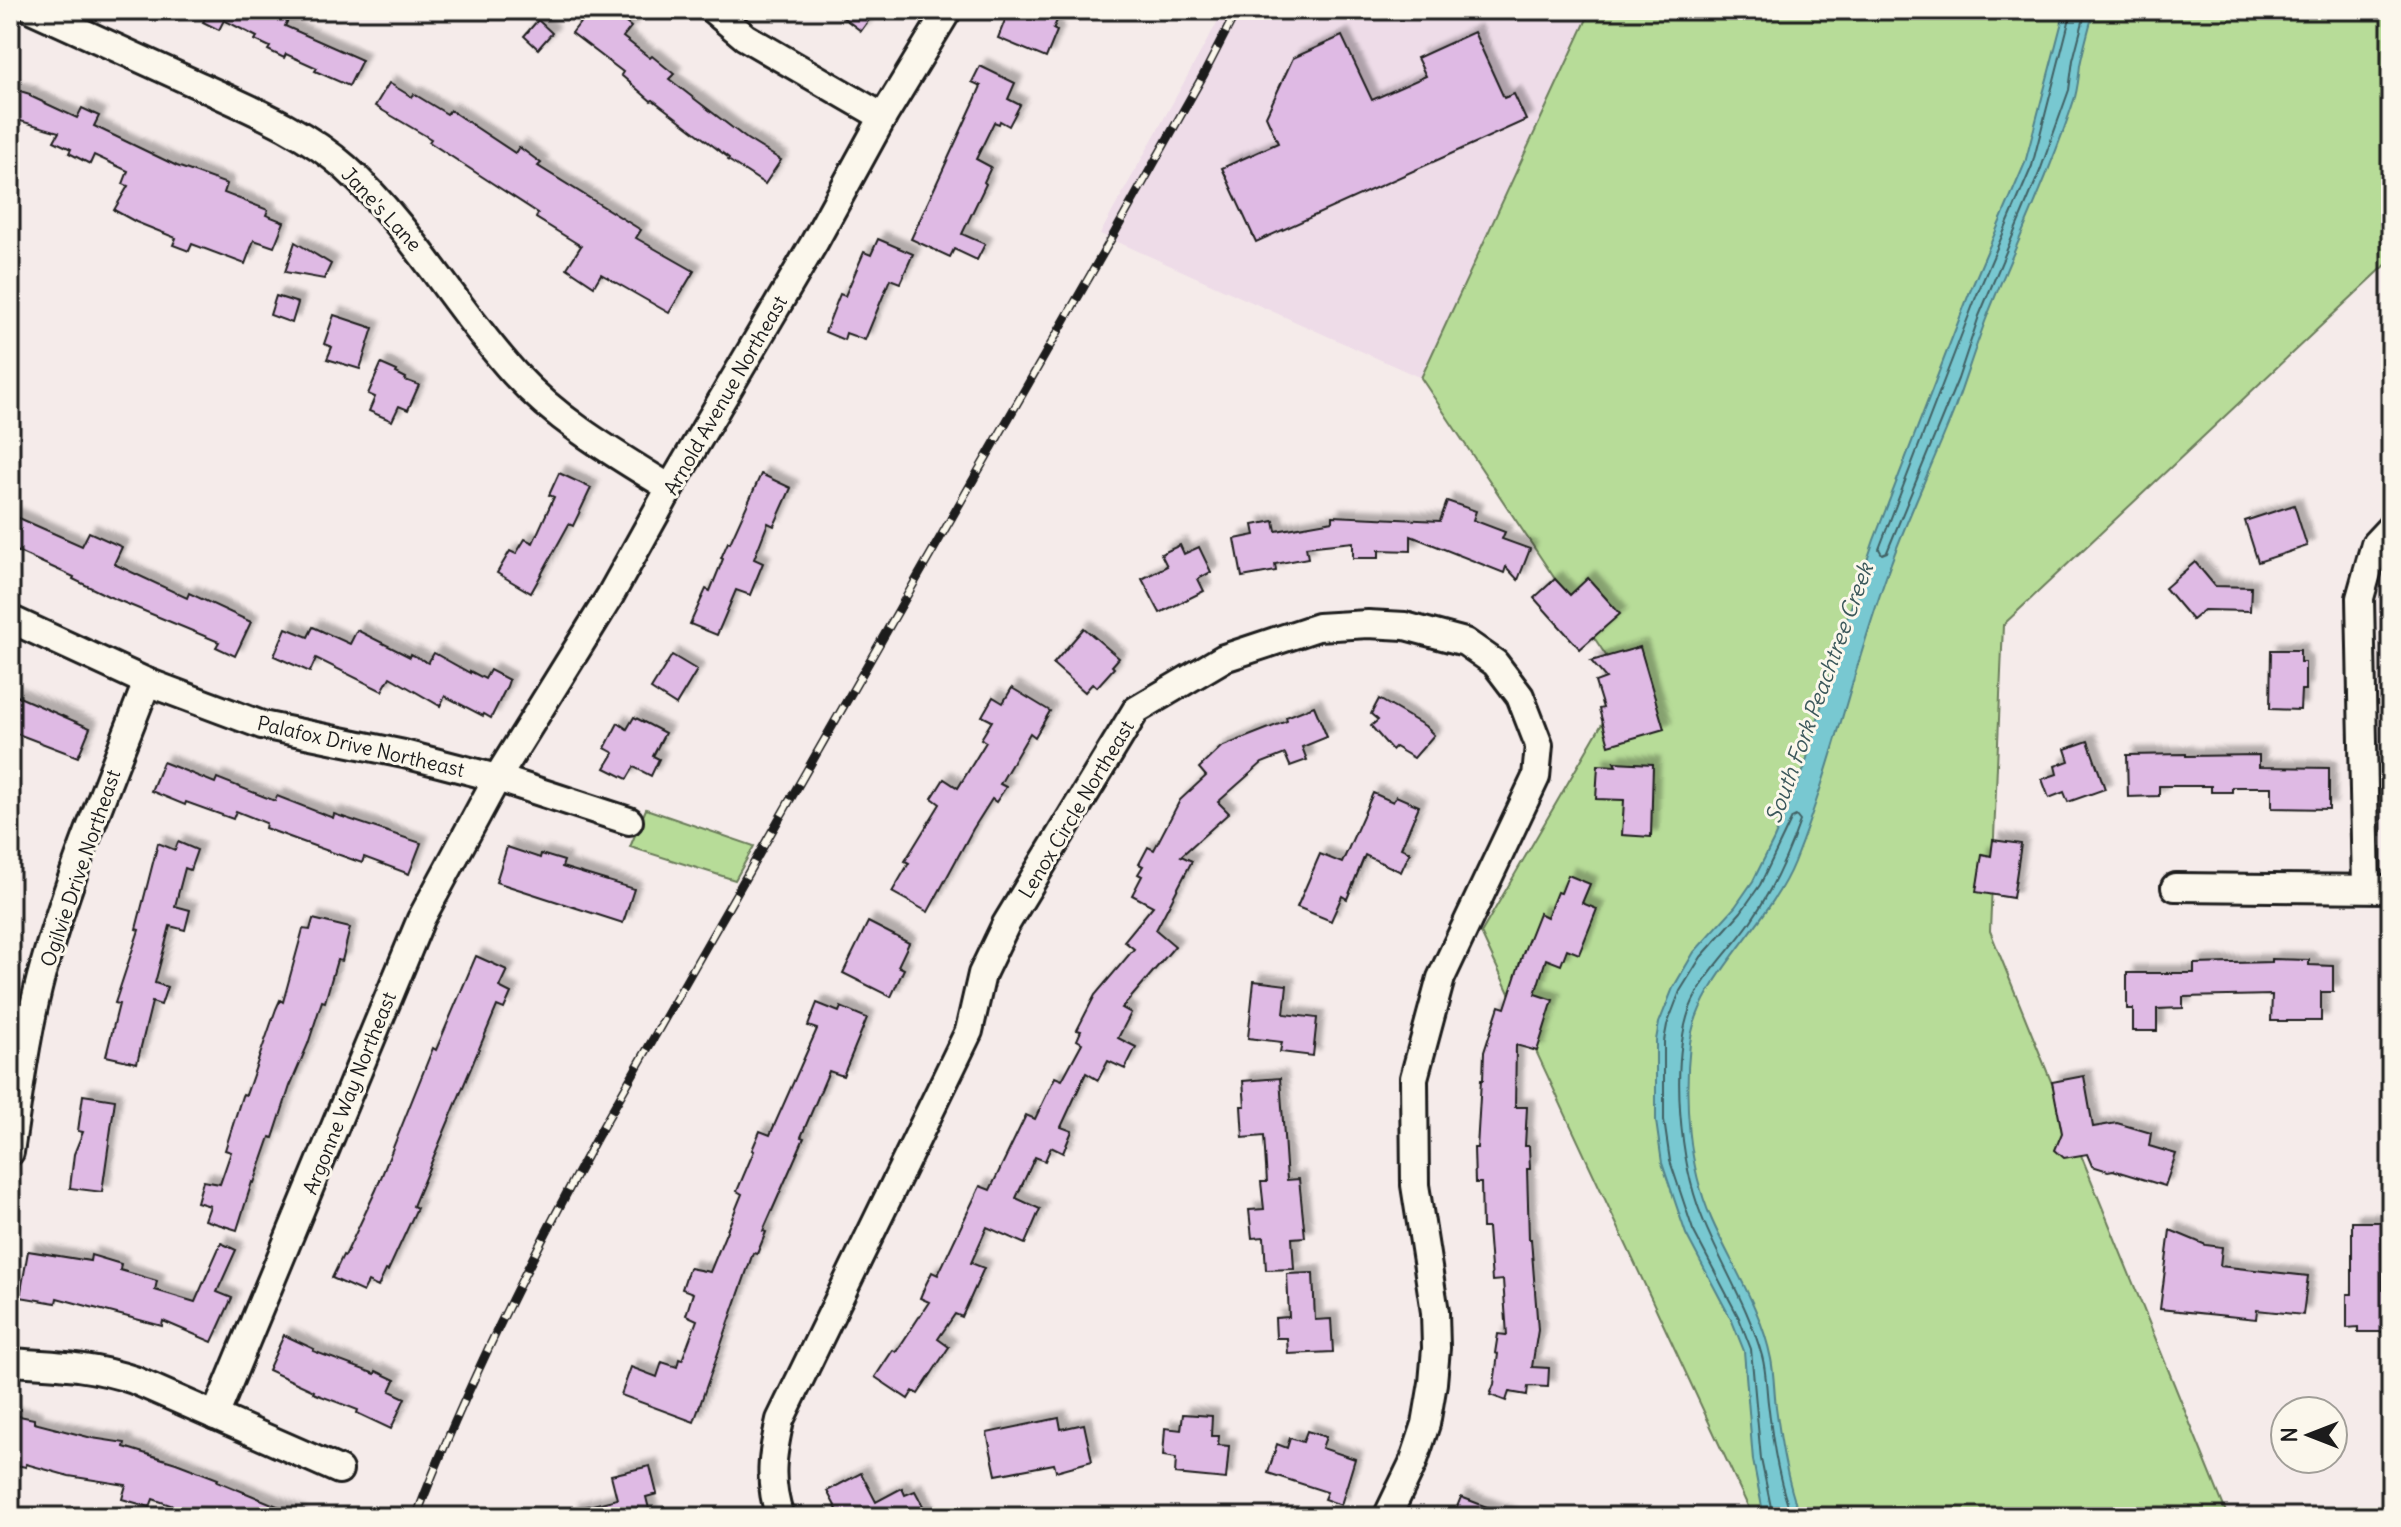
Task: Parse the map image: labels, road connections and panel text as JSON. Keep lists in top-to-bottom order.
{
  "streets": {
    "street": [
      "Jane's Lane",
      "Arnold Avenue Northeast",
      "Palafox Drive Northeast",
      "Lenox Circle Northeast",
      "Ogilvie Drive Northeast",
      "Argonne Way Northeast"
    ]
  },
  "crossings": [
    ["Jane's Lane", "Arnold Avenue Northeast"],
    ["Arnold Avenue Northeast", "Palafox Drive Northeast"],
    ["Arnold Avenue Northeast", "Argonne Way Northeast"],
    ["Palafox Drive Northeast", "Ogilvie Drive Northeast"],
    ["Palafox Drive Northeast", "Argonne Way Northeast"]
  ],
  "water": ["South Fork Peachtree Creek"],
  "north": "left"
}
